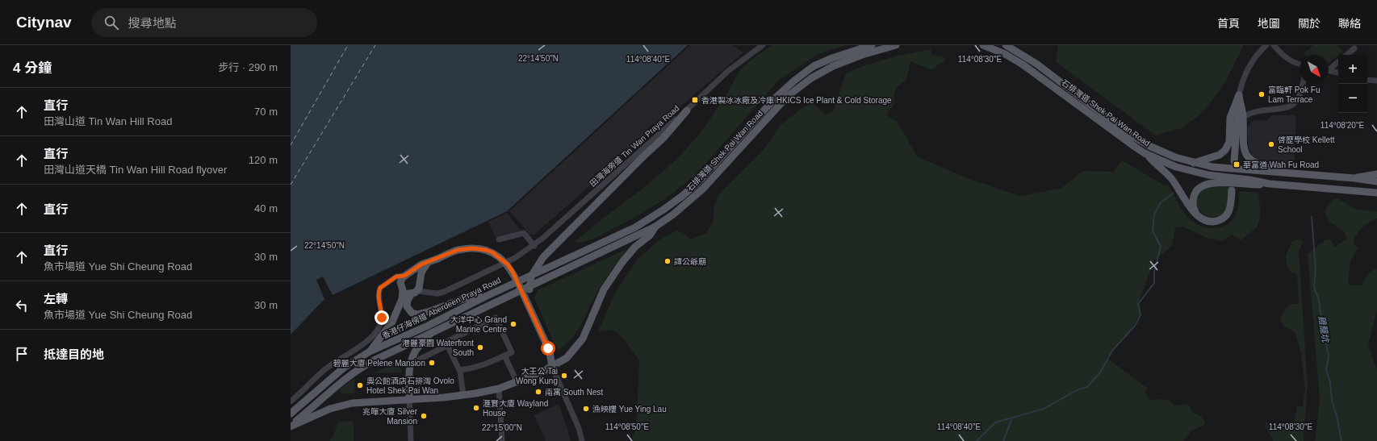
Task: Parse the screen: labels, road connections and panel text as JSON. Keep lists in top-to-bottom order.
{
  "streets": {
    "main road": ["石排灣道 Shek Pai Wan Road", "香港仔海傍道 Aberdeen Praya Road"],
    "street": ["田灣海旁道 Tin Wan Praya Road"]
  },
  "crossings": [
    ["石排灣道 Shek Pai Wan Road", "香港仔海傍道 Aberdeen Praya Road"]
  ],
  "water": ["雞籠坑"],
  "places": {
    "other": [
      "富臨軒 Pok Fu Lam Terrace",
      "啓歷學校 Kellett School",
      "譚公爺廟",
      "大洋中心 Grand Marine Centre",
      "港麗豪園 Waterfront South",
      "碧麗大廈 Pelene Mansion",
      "大王公 Tai Wong Kung",
      "奧公館酒店石排灣 Ovolo Hotel Shek Pai Wan",
      "南寓 South Nest",
      "滙賢大廈 Wayland House",
      "漁映樓 Yue Ying Lau",
      "兆暉大廈 Silver Mansion"
    ],
    "transit": ["香港製冰冰廠及冷庫 HKICS Ice Plant & Cold Storage", "華富道 Wah Fu Road"]
  },
  "north": "bottom right",
  "page": {
    "header": "Citynav",
    "search": "搜尋地點",
    "nav": [
      "首頁",
      "地圖",
      "關於",
      "聯絡"
    ],
    "heading": ["4 分鐘", "步行 · 290 m"],
    "map_buttons": ["+", "−"],
    "list": [
      ["直行", "田灣山道 Tin Wan Hill Road", "70 m"],
      ["直行", "田灣山道天橋 Tin Wan Hill Road flyover", "120 m"],
      ["直行", "40 m"],
      ["直行", "魚市場道 Yue Shi Cheung Road", "30 m"],
      ["左轉", "魚市場道 Yue Shi Cheung Road", "30 m"],
      "抵達目的地"
    ]
  },
  "coordinates": [
    "22°14'50\"N",
    "114°08'30\"E",
    "114°08'40\"E",
    "114°08'20\"E",
    "114°08'50\"E",
    "22°15'00\"N"
  ]
}
